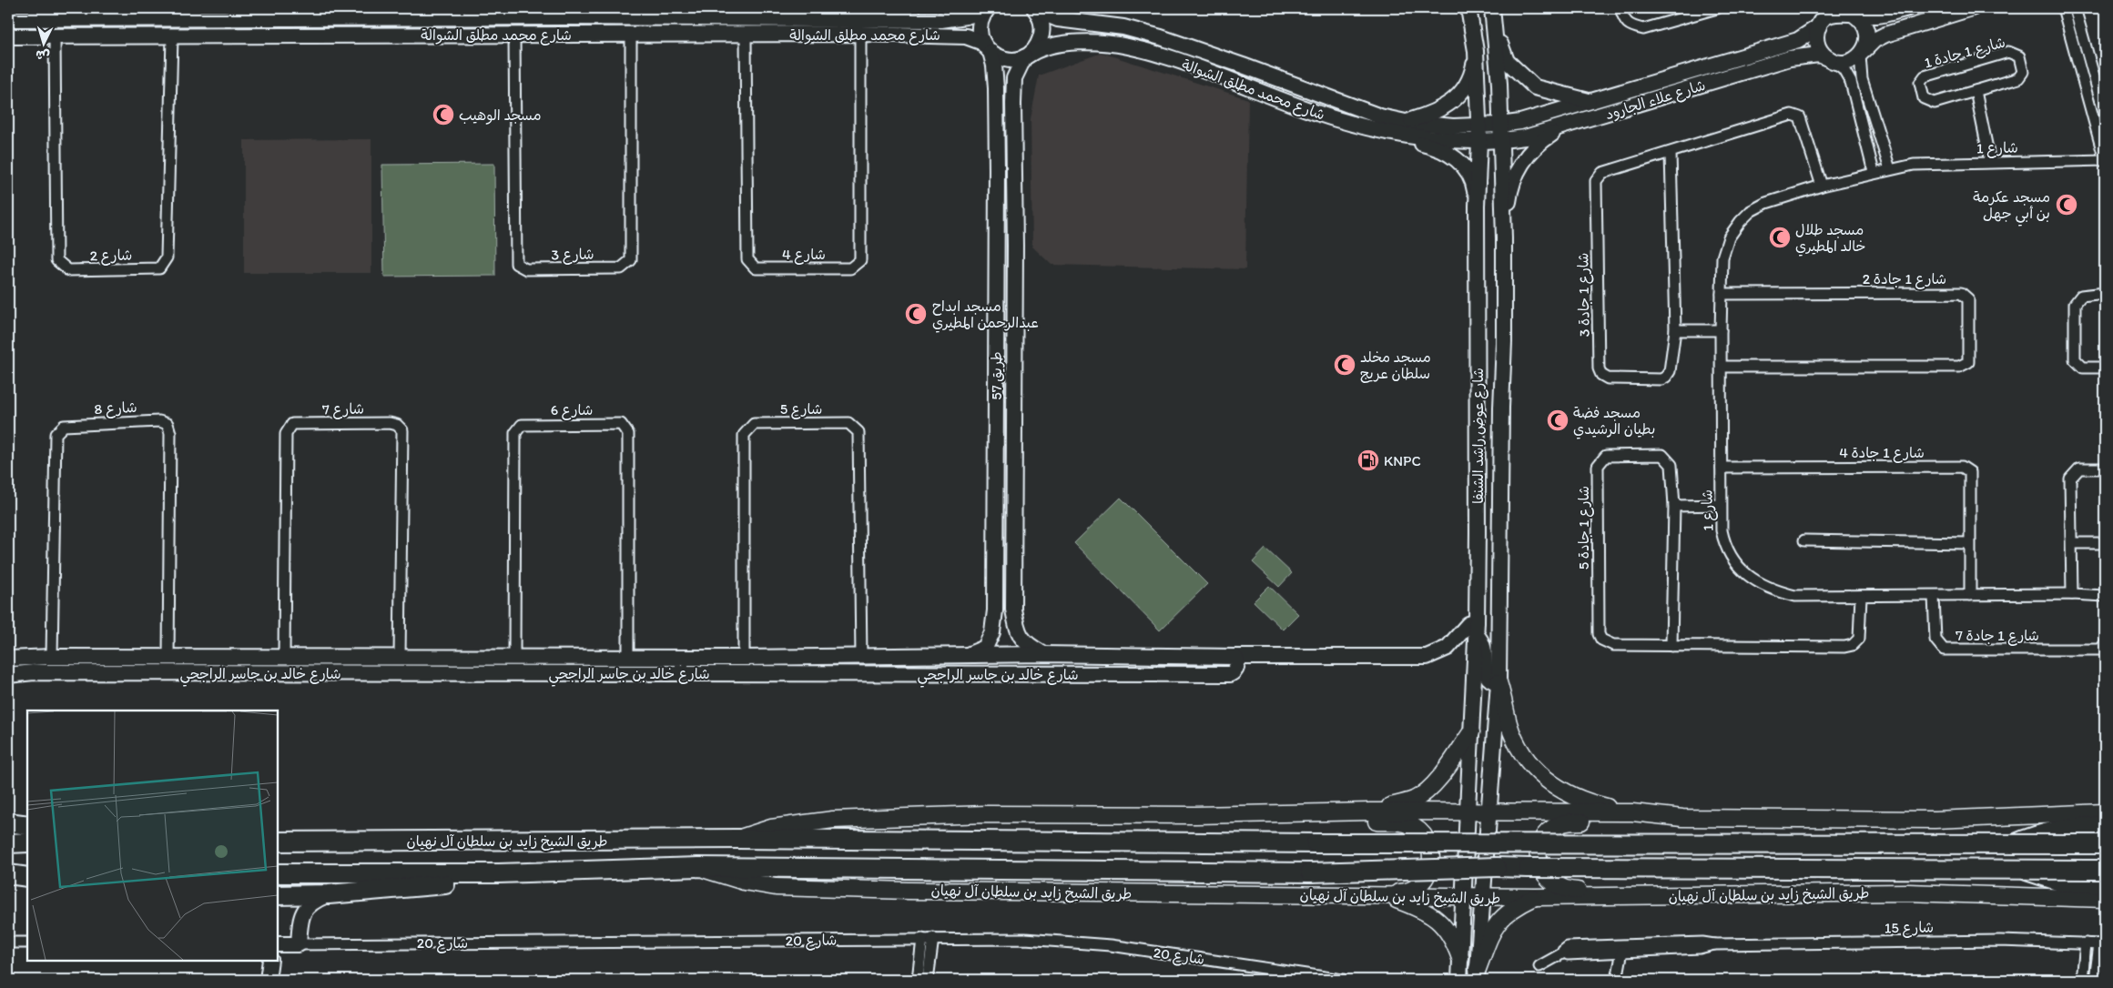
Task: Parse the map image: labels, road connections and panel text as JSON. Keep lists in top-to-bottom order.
{
  "streets": {
    "highway": ["طريق الشيخ زايد بن سلطان آل نهيان"],
    "street": [
      "شارع محمد مطلق الشوالة",
      "شارع 1 جادة 1",
      "شارع علاء الجارود",
      "شارع 1",
      "شارع 3",
      "شارع 4",
      "شارع 2",
      "شارع 1 جادة 2",
      "شارع 1 جادة 3",
      "طريق 57",
      "شارع 8",
      "شارع 7",
      "شارع 5",
      "شارع 6",
      "شارع عوض راشد الشنفا",
      "شارع 1 جادة 4",
      "شارع 1 جادة 5",
      "شارع 1 جادة 7",
      "شارع خالد بن جاسر الراجحي",
      "شارع 15",
      "شارع 20"
    ]
  },
  "crossings": [
    ["شارع محمد مطلق الشوالة", "شارع علاء الجارود"],
    ["شارع محمد مطلق الشوالة", "شارع 3"],
    ["شارع محمد مطلق الشوالة", "شارع 4"],
    ["شارع محمد مطلق الشوالة", "شارع 2"],
    ["شارع محمد مطلق الشوالة", "طريق 57"],
    ["شارع محمد مطلق الشوالة", "شارع عوض راشد الشنفا"],
    ["شارع علاء الجارود", "شارع عوض راشد الشنفا"],
    ["شارع 1", "شارع 1 جادة 2"],
    ["شارع 1", "شارع 1 جادة 3"],
    ["شارع 1", "شارع 1 جادة 4"],
    ["شارع 1", "شارع 1 جادة 5"],
    ["شارع 1", "شارع 1 جادة 7"],
    ["طريق 57", "شارع خالد بن جاسر الراجحي"],
    ["شارع 8", "شارع خالد بن جاسر الراجحي"],
    ["شارع 7", "شارع خالد بن جاسر الراجحي"],
    ["شارع 5", "شارع خالد بن جاسر الراجحي"],
    ["شارع 6", "شارع خالد بن جاسر الراجحي"],
    ["شارع عوض راشد الشنفا", "شارع خالد بن جاسر الراجحي"],
    ["شارع عوض راشد الشنفا", "طريق الشيخ زايد بن سلطان آل نهيان"]
  ],
  "places": {
    "mosque": [
      "مسجد الوهيب",
      "مسجد عكرمة بن أبي جهل",
      "مسجد طلال خالد المطيري",
      "مسجد ابداح عبدالرحمن المطيري",
      "مسجد مخلد سلطان عريج",
      "مسجد فضة بطيان الرشيدي"
    ],
    "fuel station": ["KNPC"]
  },
  "north": "bottom"
}
